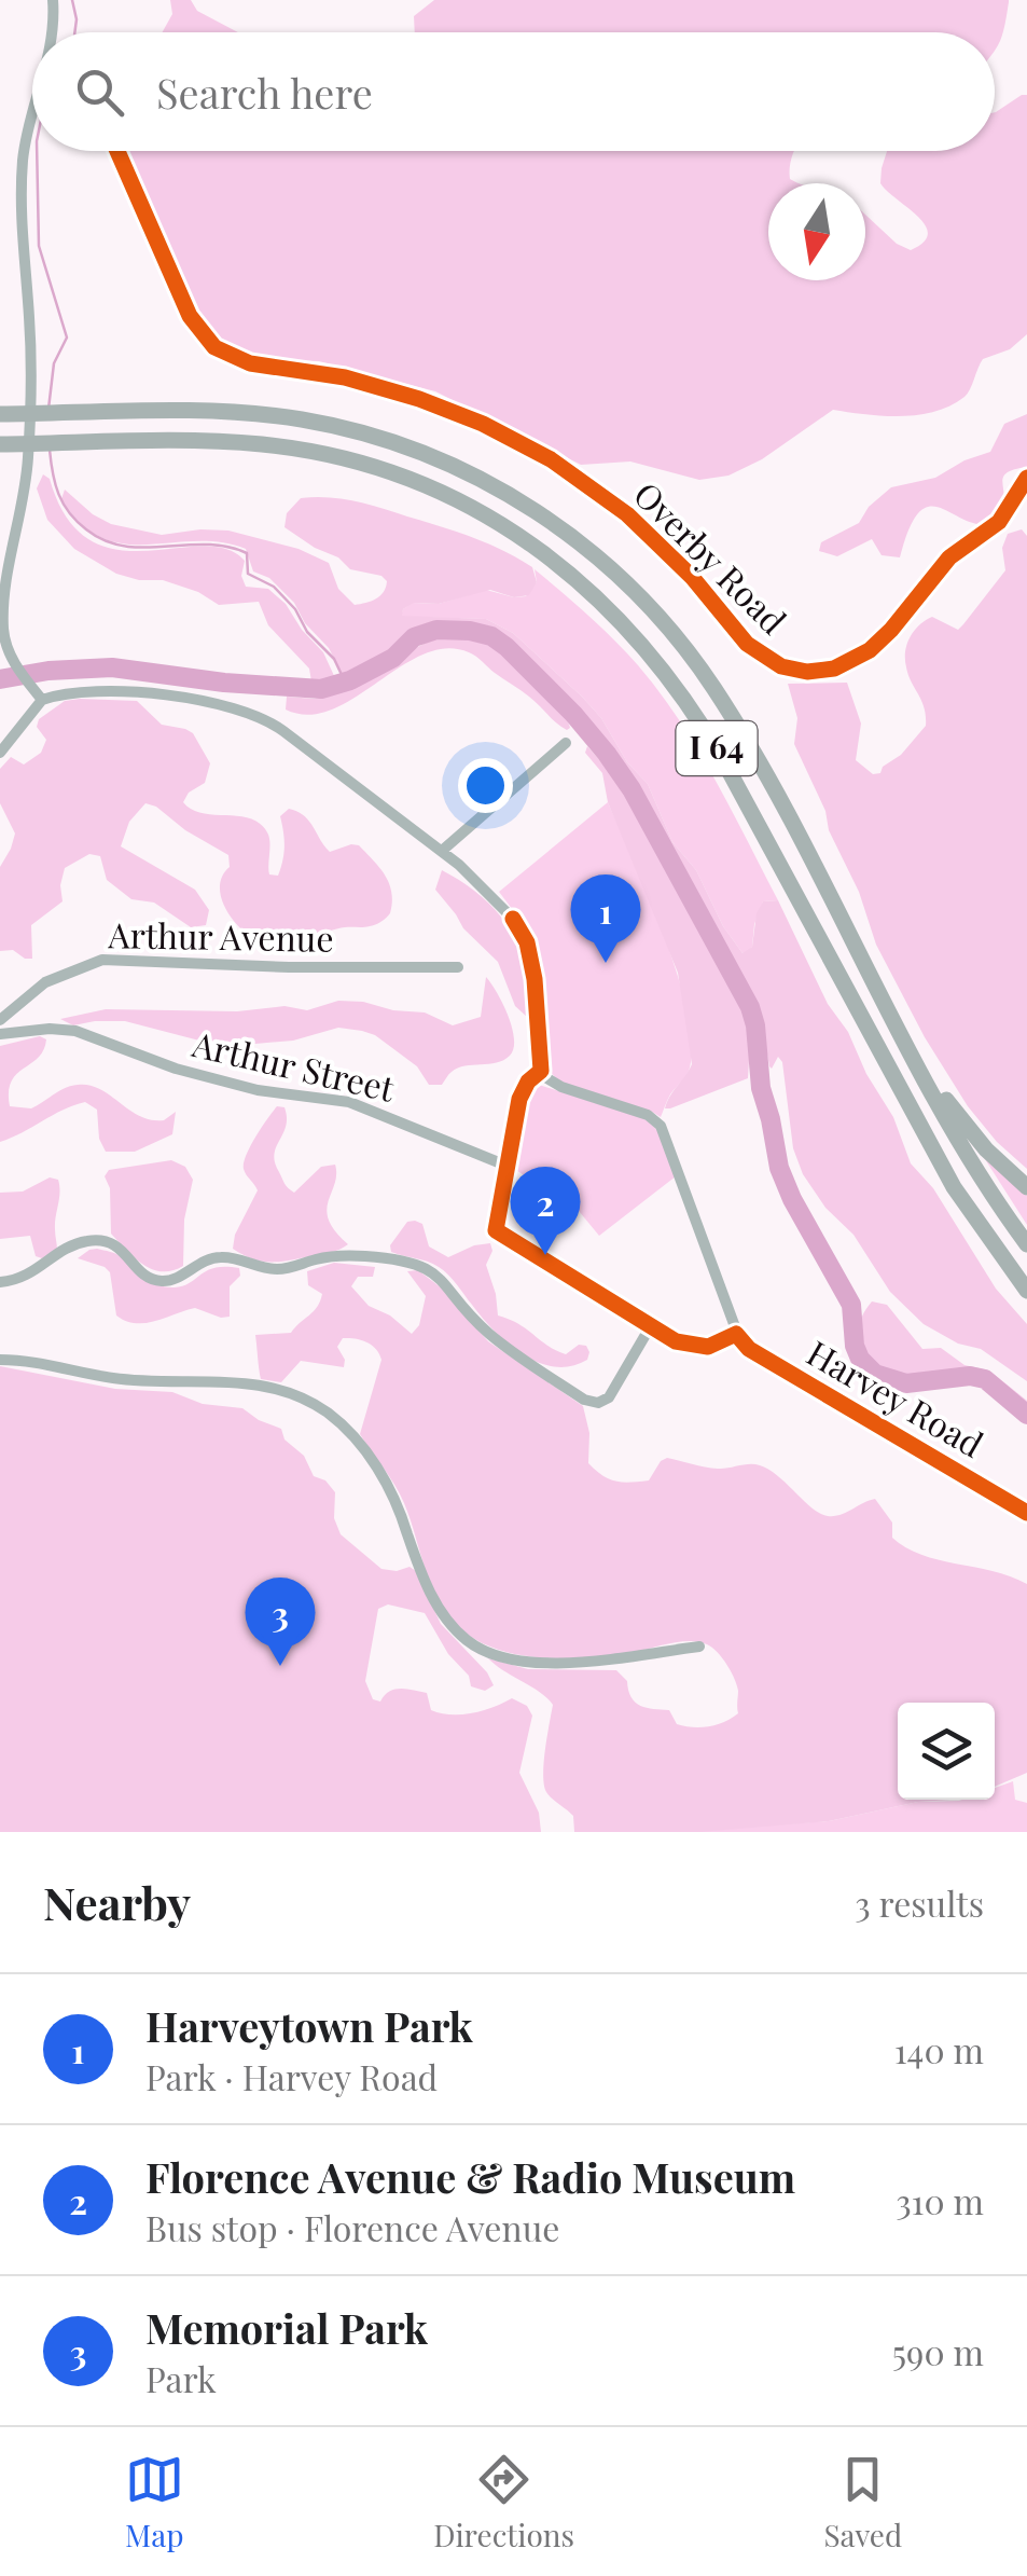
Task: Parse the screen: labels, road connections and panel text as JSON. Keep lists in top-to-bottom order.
{
  "streets": {
    "highway": ["I 64"],
    "street": [
      "Overby Road",
      "Arthur Avenue",
      "Arthur Street",
      "Harvey Road"
    ]
  },
  "north": "bottom",
  "page": {
    "search": "Search here",
    "pins": ["1", "2", "3"],
    "heading": ["Nearby", "3 results"],
    "list": [
      {
        "mark": "1",
        "name": "Harveytown Park",
        "note": "Park · Harvey Road",
        "value": "140 m"
      },
      {
        "mark": "2",
        "name": "Florence Avenue & Radio Museum",
        "note": "Bus stop · Florence Avenue",
        "value": "310 m"
      },
      {
        "mark": "3",
        "name": "Memorial Park",
        "note": "Park",
        "value": "590 m"
      }
    ],
    "nav": ["Map", "Directions", "Saved"]
  }
}
